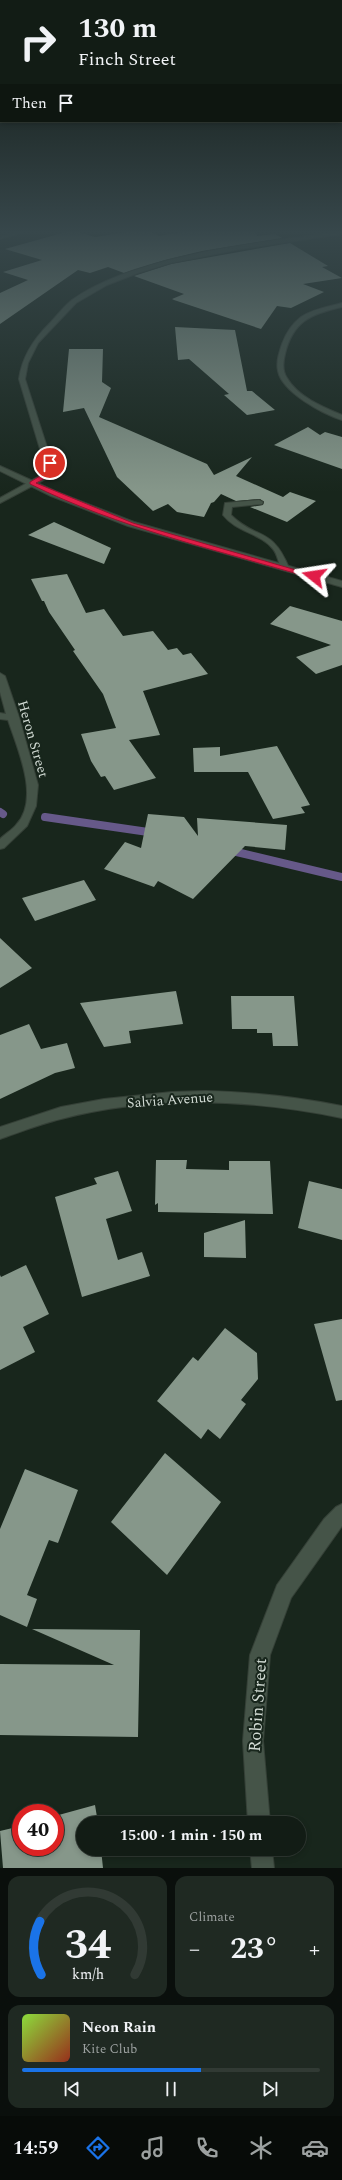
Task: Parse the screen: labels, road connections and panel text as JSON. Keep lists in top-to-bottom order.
{
  "streets": {
    "street": ["Heron Street", "Salvia Avenue", "Robin Street"]
  },
  "page": {
    "turn": ["130 m", "Finch Street"],
    "then": "Then",
    "limit": "40",
    "trip": "15:00 · 1 min · 150 m",
    "tile": "Climate",
    "heat": ["−", "23°", "+"],
    "song": ["Neon Rain", "Kite Club"],
    "tabs": "14:59",
    "gauge": ["34", "km/h"]
  }
}
